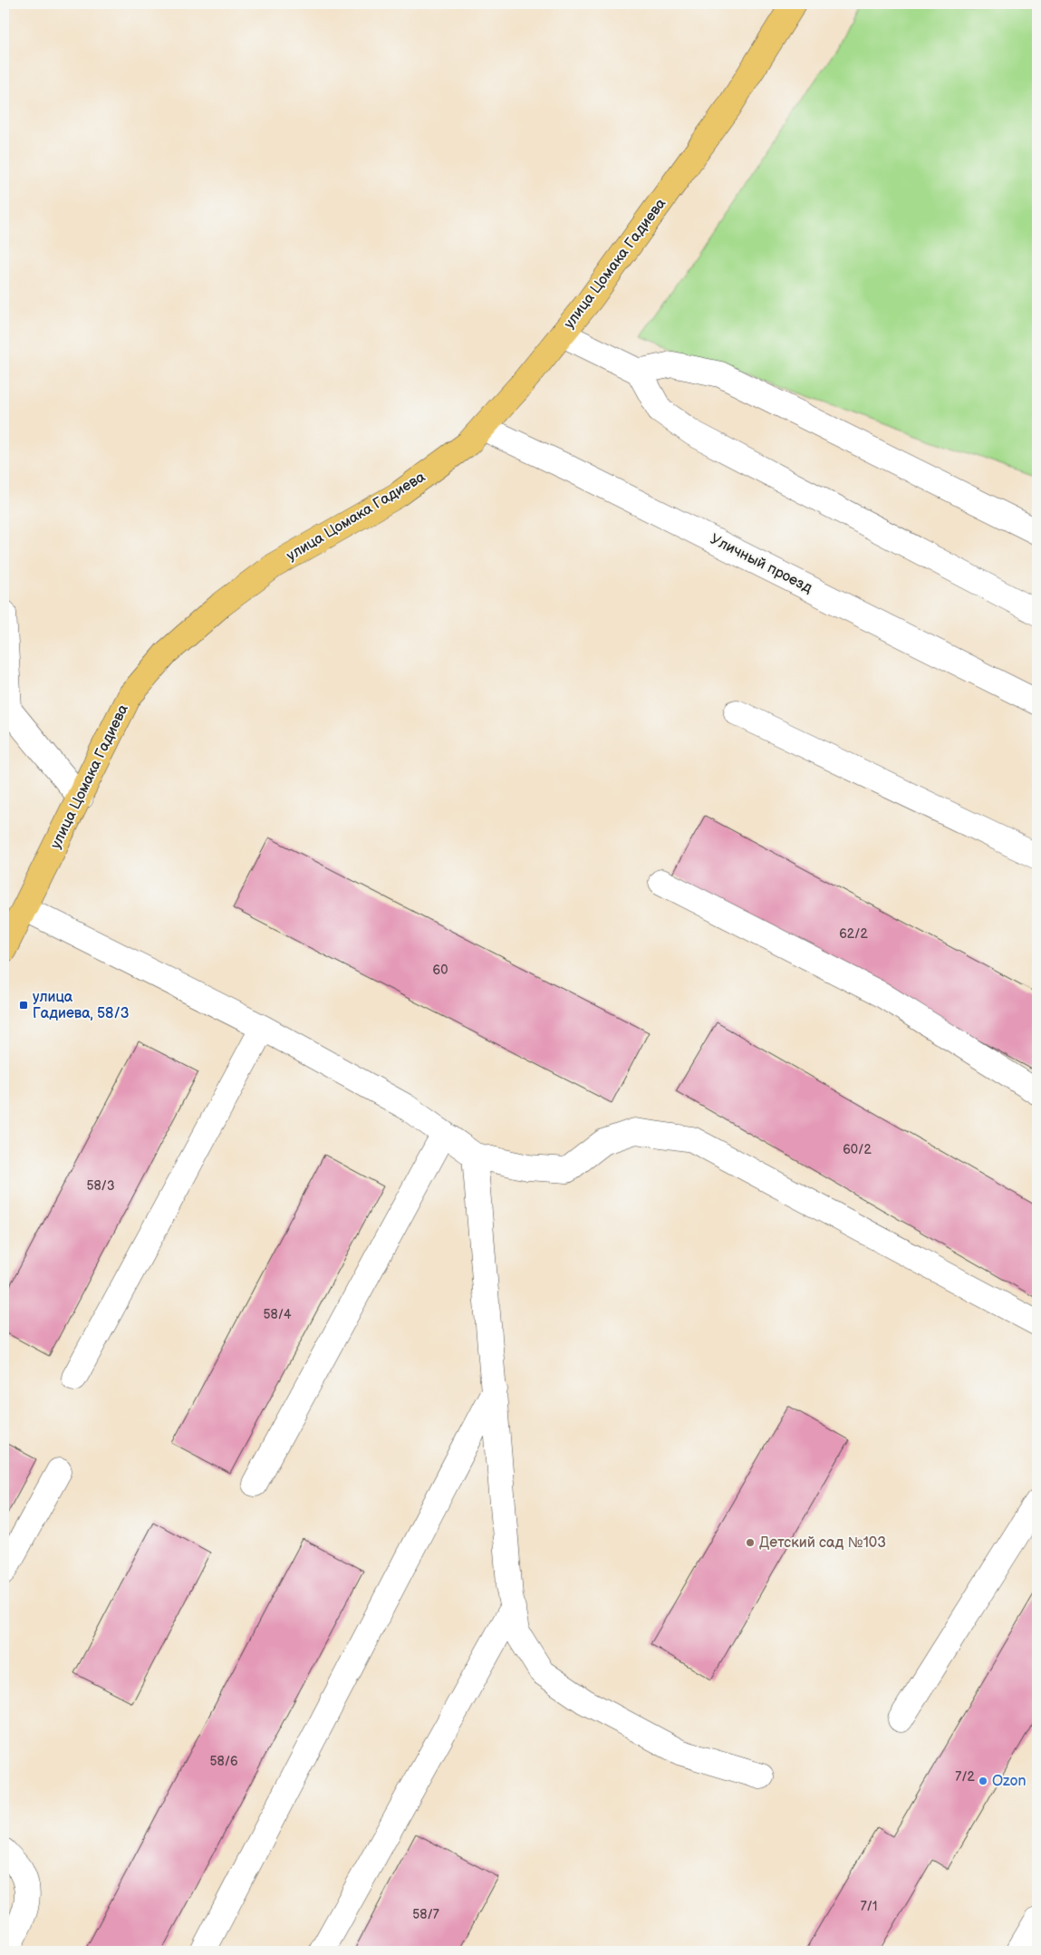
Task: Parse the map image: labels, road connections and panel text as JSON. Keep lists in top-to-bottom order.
{
  "streets": {
    "main road": ["улица Цомака Гадиева"],
    "street": ["Уличный проезд"]
  },
  "crossings": [
    ["улица Цомака Гадиева", "Уличный проезд"]
  ],
  "places": {
    "transit": ["улица Гадиева, 58/3"],
    "other": ["Детский сад №103", "Ozon"]
  },
  "house_numbers": [
    "62/2",
    "60",
    "60/2",
    "58/3",
    "58/4",
    "58/6",
    "7/2",
    "7/1",
    "58/7"
  ]
}
